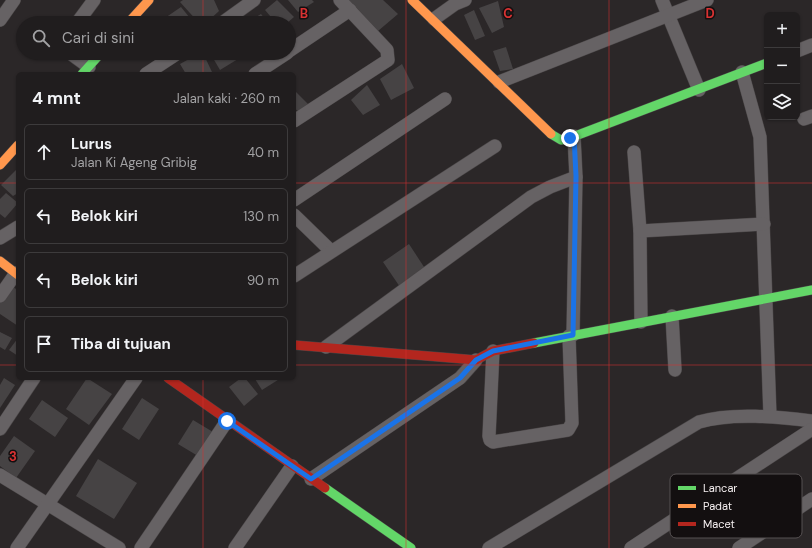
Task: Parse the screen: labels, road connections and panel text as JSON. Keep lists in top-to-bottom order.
{
  "legend": ["Lancar", "Padat", "Macet"],
  "page": {
    "map_buttons": ["+", "−"],
    "search": "Cari di sini",
    "heading": ["4 mnt", "Jalan kaki · 260 m"],
    "list": [
      ["Lurus", "Jalan Ki Ageng Gribig", "40 m"],
      ["Belok kiri", "130 m"],
      ["Belok kiri", "90 m"],
      "Tiba di tujuan"
    ]
  },
  "grid": {
    "columns": ["B", "C", "D"],
    "rows": ["3"]
  }
}
